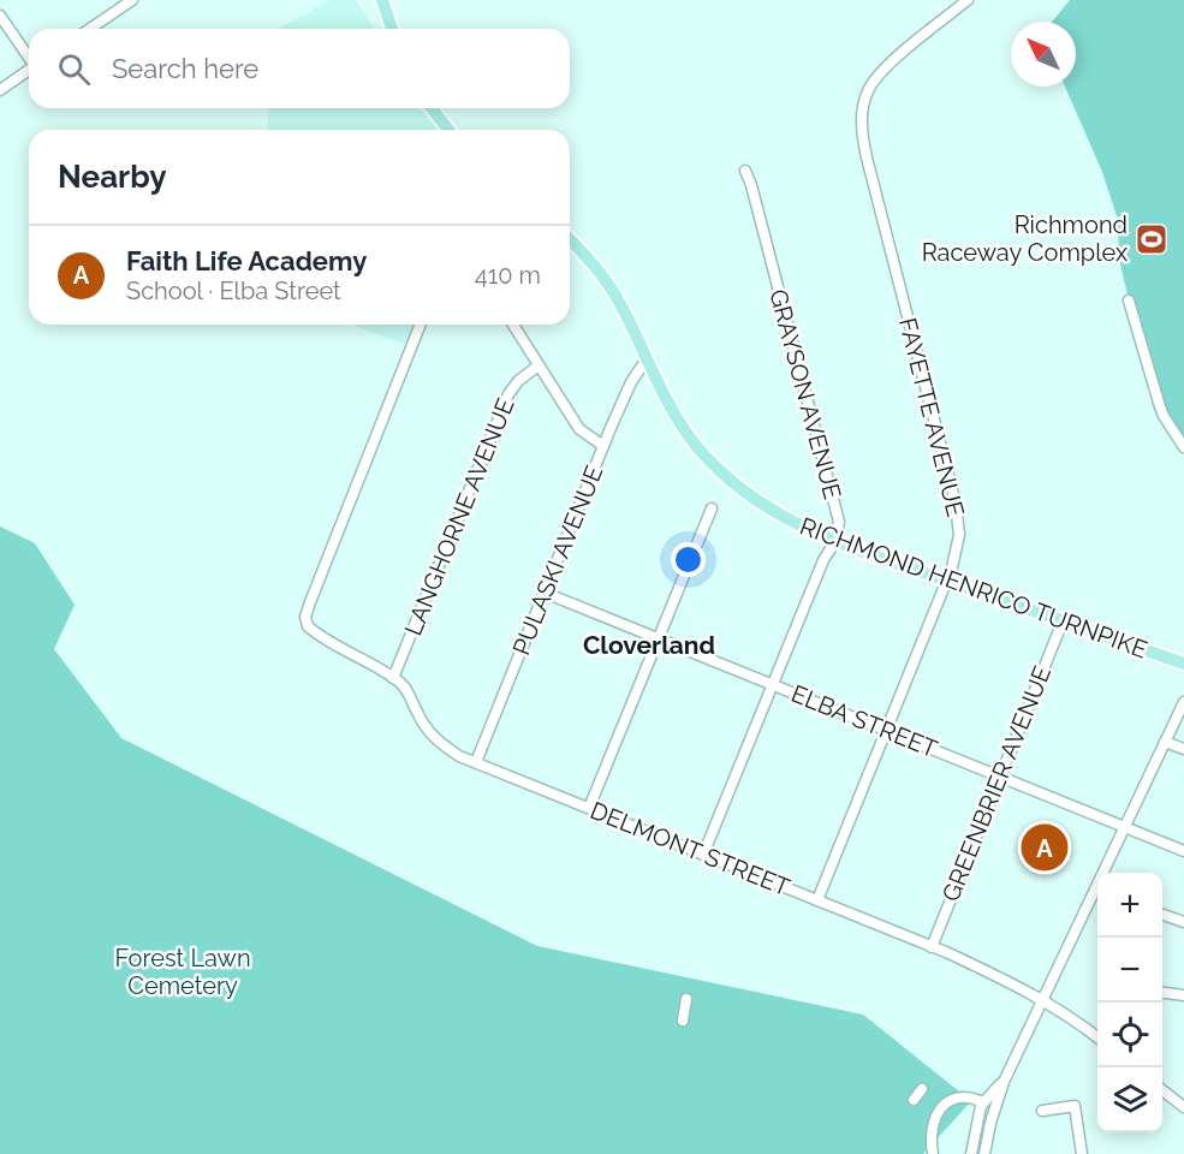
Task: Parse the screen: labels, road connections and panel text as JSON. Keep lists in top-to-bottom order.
{
  "streets": {
    "main road": ["RICHMOND HENRICO TURNPIKE"],
    "street": [
      "GRAYSON AVENUE",
      "FAYETTE AVENUE",
      "LANGHORNE AVENUE",
      "PULASKI AVENUE",
      "ELBA STREET",
      "GREENBRIER AVENUE",
      "DELMONT STREET"
    ]
  },
  "crossings": [
    ["GRAYSON AVENUE", "RICHMOND HENRICO TURNPIKE"],
    ["GRAYSON AVENUE", "ELBA STREET"],
    ["GRAYSON AVENUE", "DELMONT STREET"],
    ["FAYETTE AVENUE", "RICHMOND HENRICO TURNPIKE"],
    ["FAYETTE AVENUE", "ELBA STREET"],
    ["FAYETTE AVENUE", "DELMONT STREET"],
    ["LANGHORNE AVENUE", "DELMONT STREET"],
    ["PULASKI AVENUE", "RICHMOND HENRICO TURNPIKE"],
    ["PULASKI AVENUE", "ELBA STREET"],
    ["PULASKI AVENUE", "DELMONT STREET"],
    ["RICHMOND HENRICO TURNPIKE", "GREENBRIER AVENUE"],
    ["ELBA STREET", "GREENBRIER AVENUE"],
    ["GREENBRIER AVENUE", "DELMONT STREET"]
  ],
  "districts": ["Cloverland"],
  "parks": ["Forest Lawn Cemetery"],
  "places": {
    "sports": ["Richmond Raceway Complex"]
  },
  "north": "top left",
  "page": {
    "search": "Search here",
    "heading": "Nearby",
    "list": [
      {
        "mark": "A",
        "name": "Faith Life Academy",
        "note": "School · Elba Street",
        "value": "410 m"
      }
    ],
    "pins": "A",
    "map_buttons": ["+", "−"]
  }
}
